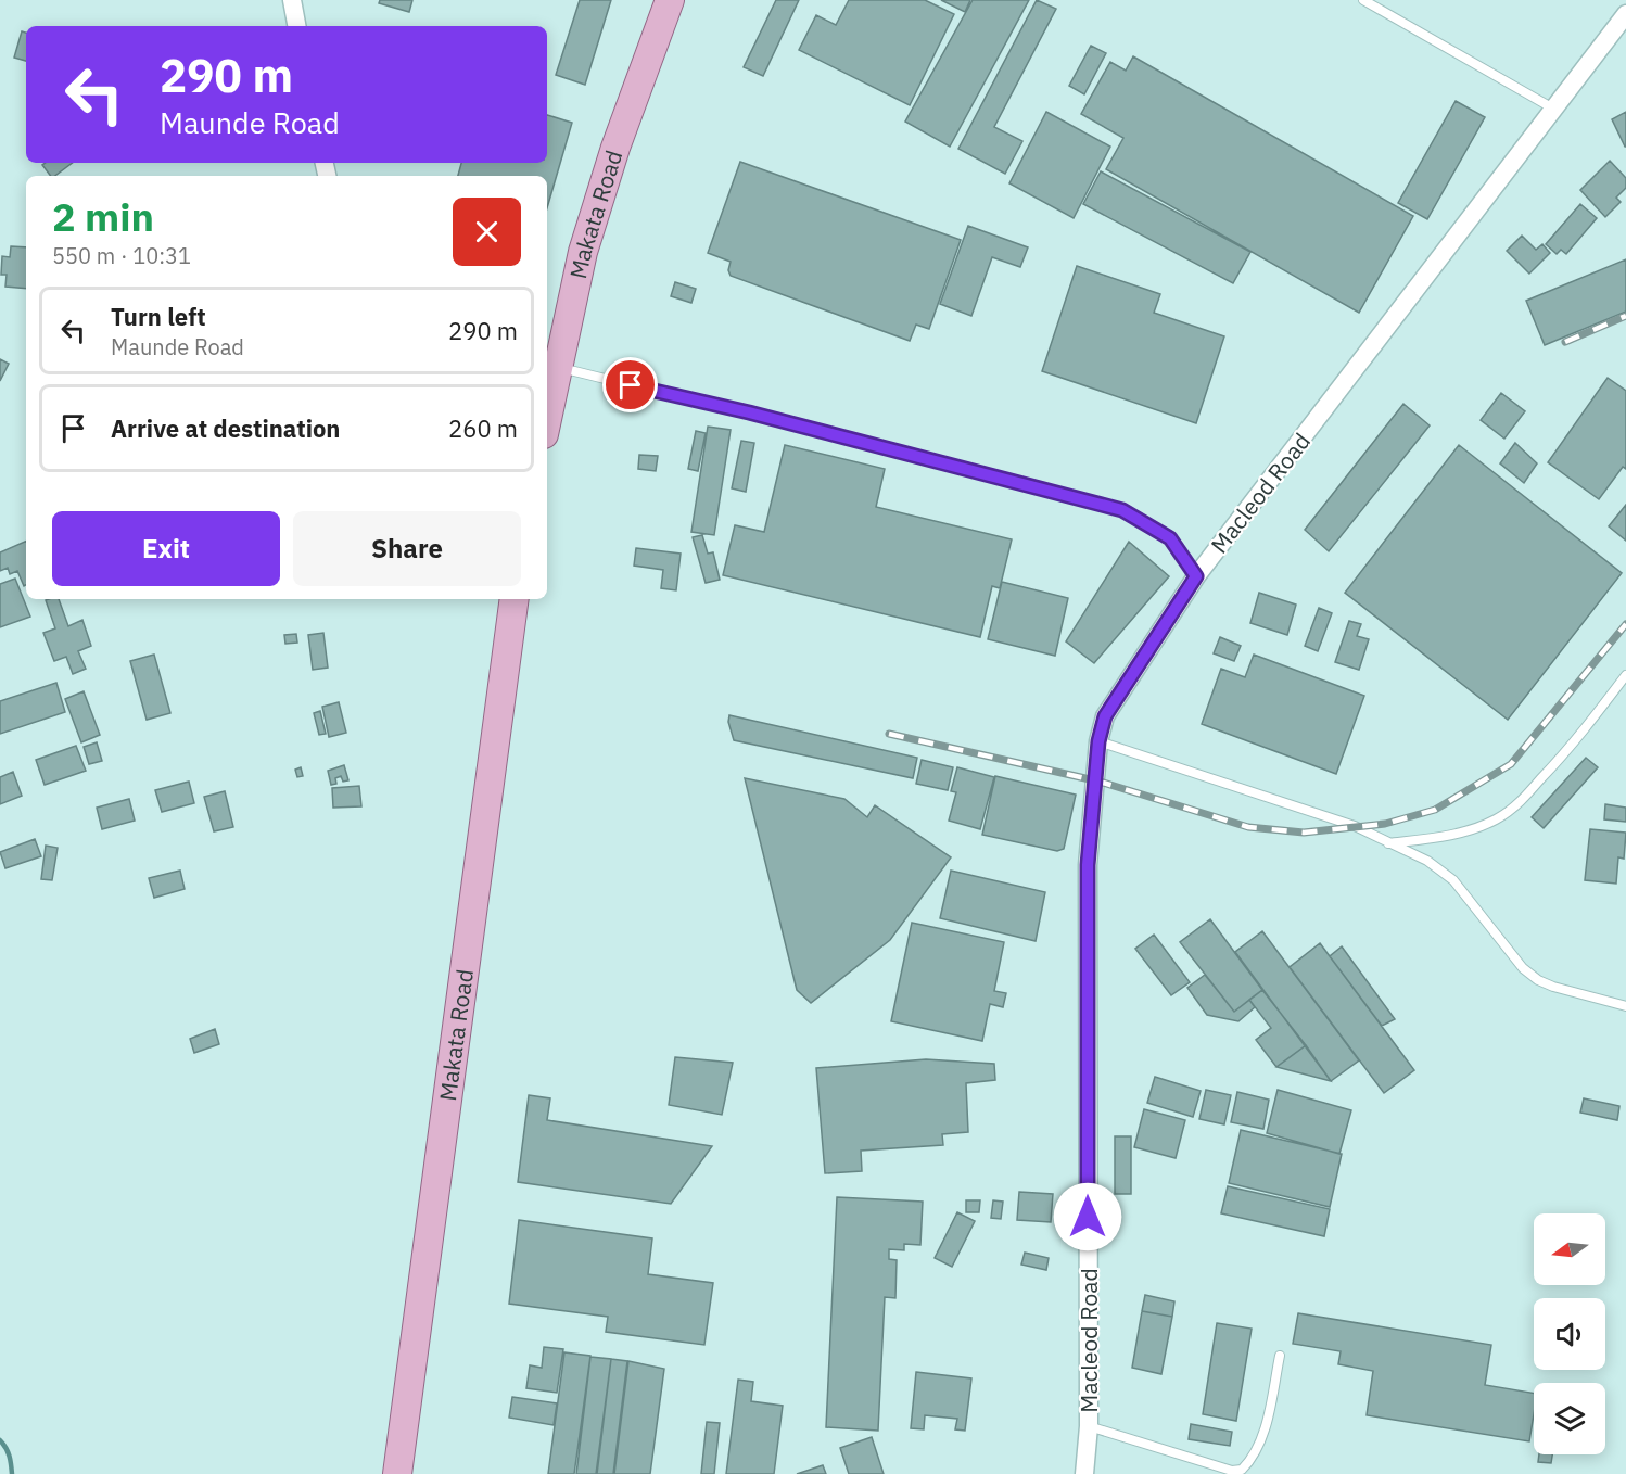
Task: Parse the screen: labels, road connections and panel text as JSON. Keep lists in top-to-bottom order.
{
  "streets": {
    "main road": ["Makata Road"],
    "street": ["Macleod Road"]
  },
  "north": "left",
  "page": {
    "turn": ["290 m", "Maunde Road"],
    "heading": ["2 min", "550 m · 10:31"],
    "list": [
      {
        "name": "Turn left",
        "note": "Maunde Road",
        "value": "290 m"
      },
      {
        "name": "Arrive at destination",
        "value": "260 m"
      }
    ],
    "buttons": ["Exit", "Share"]
  }
}
